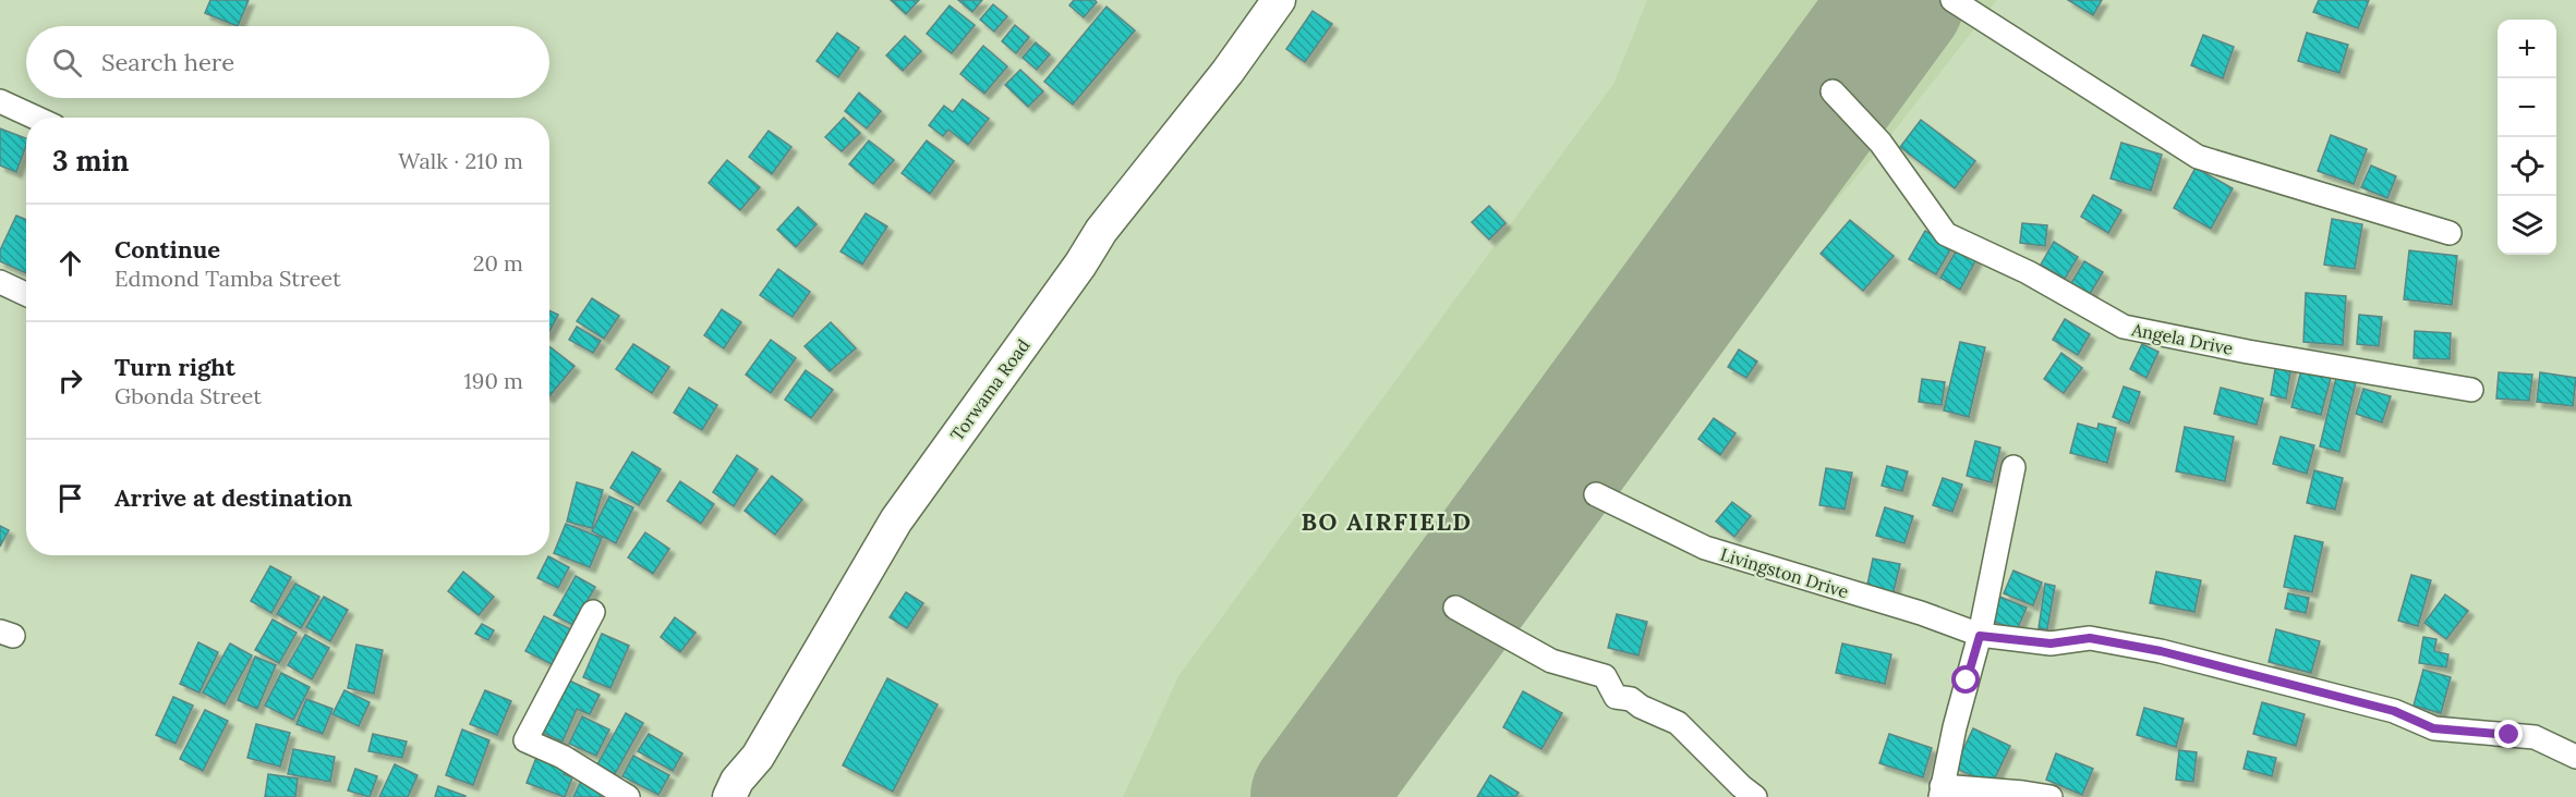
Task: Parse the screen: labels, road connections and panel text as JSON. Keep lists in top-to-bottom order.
{
  "streets": {
    "main road": ["Torwama Road"],
    "street": ["Angela Drive", "Livingston Drive"]
  },
  "districts": ["BO AIRFIELD"],
  "page": {
    "map_buttons": ["+", "−"],
    "search": "Search here",
    "heading": ["3 min", "Walk · 210 m"],
    "list": [
      ["Continue", "Edmond Tamba Street", "20 m"],
      ["Turn right", "Gbonda Street", "190 m"],
      "Arrive at destination"
    ]
  }
}
